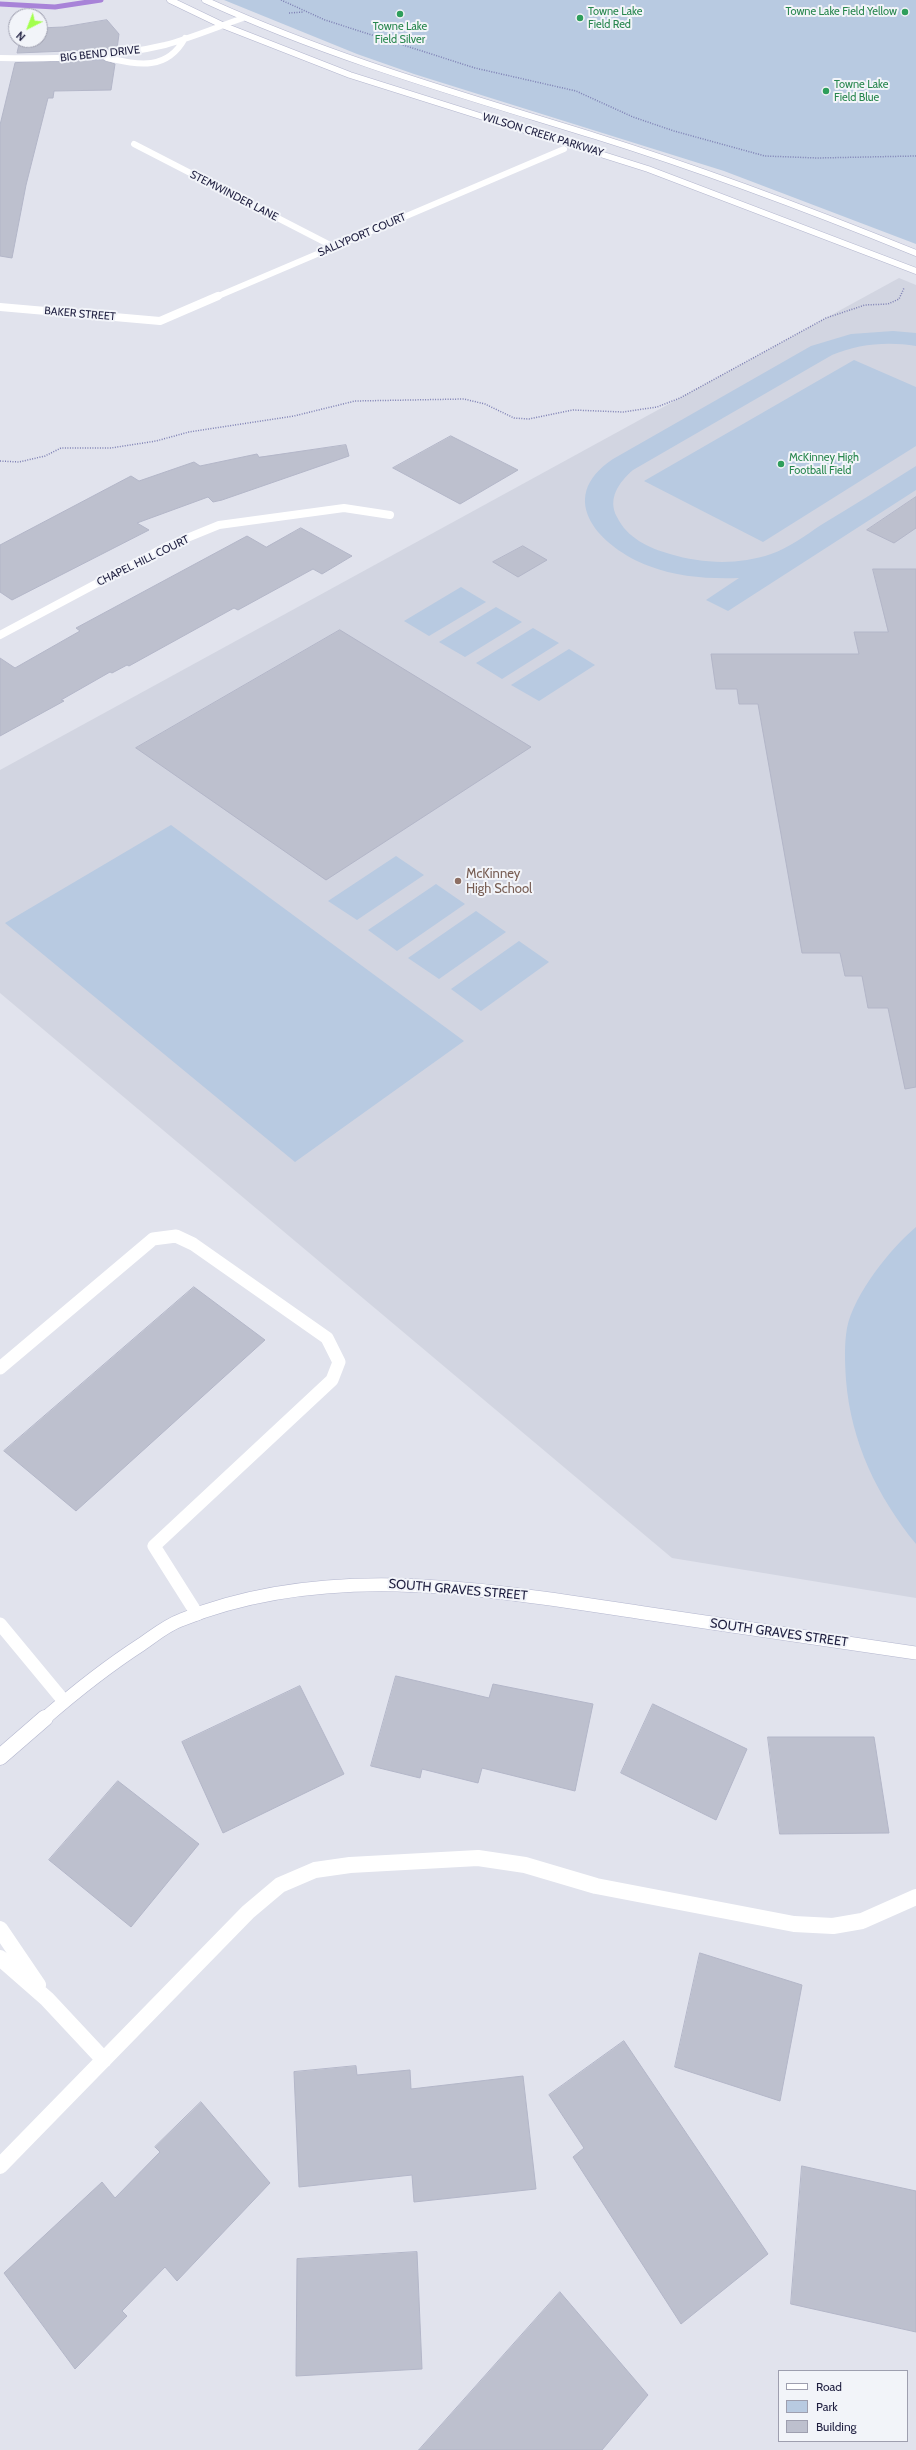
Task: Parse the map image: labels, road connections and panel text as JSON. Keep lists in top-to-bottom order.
{
  "streets": {
    "street": [
      "BIG BEND DRIVE",
      "WILSON CREEK PARKWAY",
      "STEMWINDER LANE",
      "SALLYPORT COURT",
      "BAKER STREET",
      "CHAPEL HILL COURT",
      "SOUTH GRAVES STREET"
    ]
  },
  "crossings": [
    ["BIG BEND DRIVE", "WILSON CREEK PARKWAY"],
    ["STEMWINDER LANE", "SALLYPORT COURT"],
    ["SALLYPORT COURT", "BAKER STREET"]
  ],
  "places": [
    "Towne Lake Field Yellow",
    "Towne Lake Field Silver",
    "Towne Lake Field Red",
    "Towne Lake Field Blue",
    "McKinney High Football Field",
    "McKinney High School"
  ],
  "legend": ["Road", "Park", "Building"],
  "north": "bottom left"
}
